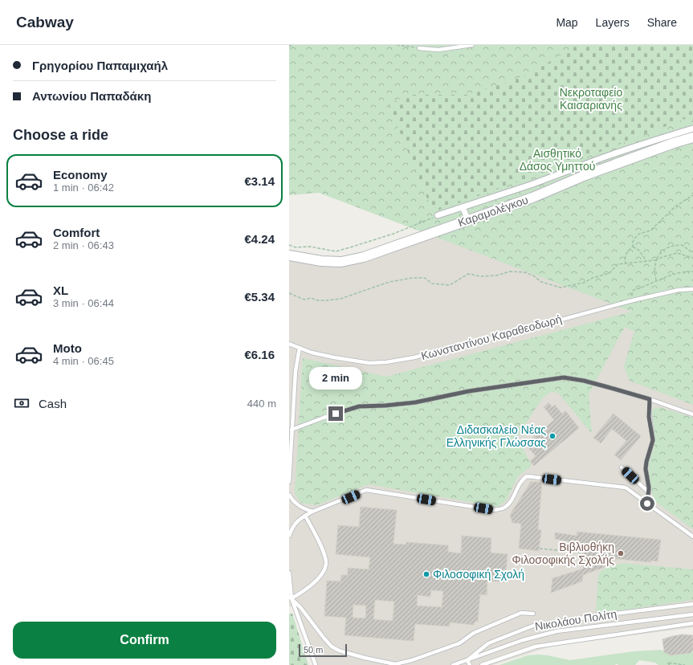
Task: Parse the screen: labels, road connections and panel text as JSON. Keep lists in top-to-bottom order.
{
  "streets": {
    "main road": ["Καραμολέγκου"],
    "lane": ["Κωνσταντίνου Καραθεοδωρή", "Νικολάου Πολίτη"]
  },
  "parks": ["Νεκροταφείο Καισαριανής", "Αισθητικό Δάσος Υμηττού"],
  "places": ["Διδασκαλείο Νέας Ελληνικής Γλώσσας", "Βιβλιοθήκη Φιλοσοφικής Σχολής", "Φιλοσοφική Σχολή"],
  "scale_bar": "50 m",
  "page": {
    "header": "Cabway",
    "nav": ["Map", "Layers", "Share"],
    "banner": ["Γρηγορίου Παπαμιχαήλ", "Αντωνίου Παπαδάκη"],
    "heading": "Choose a ride",
    "list": [
      {
        "name": "Economy",
        "note": "1 min · 06:42",
        "value": "€3.14"
      },
      {
        "name": "Comfort",
        "note": "2 min · 06:43",
        "value": "€4.24"
      },
      {
        "name": "XL",
        "note": "3 min · 06:44",
        "value": "€5.34"
      },
      {
        "name": "Moto",
        "note": "4 min · 06:45",
        "value": "€6.16"
      }
    ],
    "bubble": "2 min",
    "pay": ["Cash", "440 m"],
    "buttons": "Confirm",
    "scale": "50 m"
  }
}
